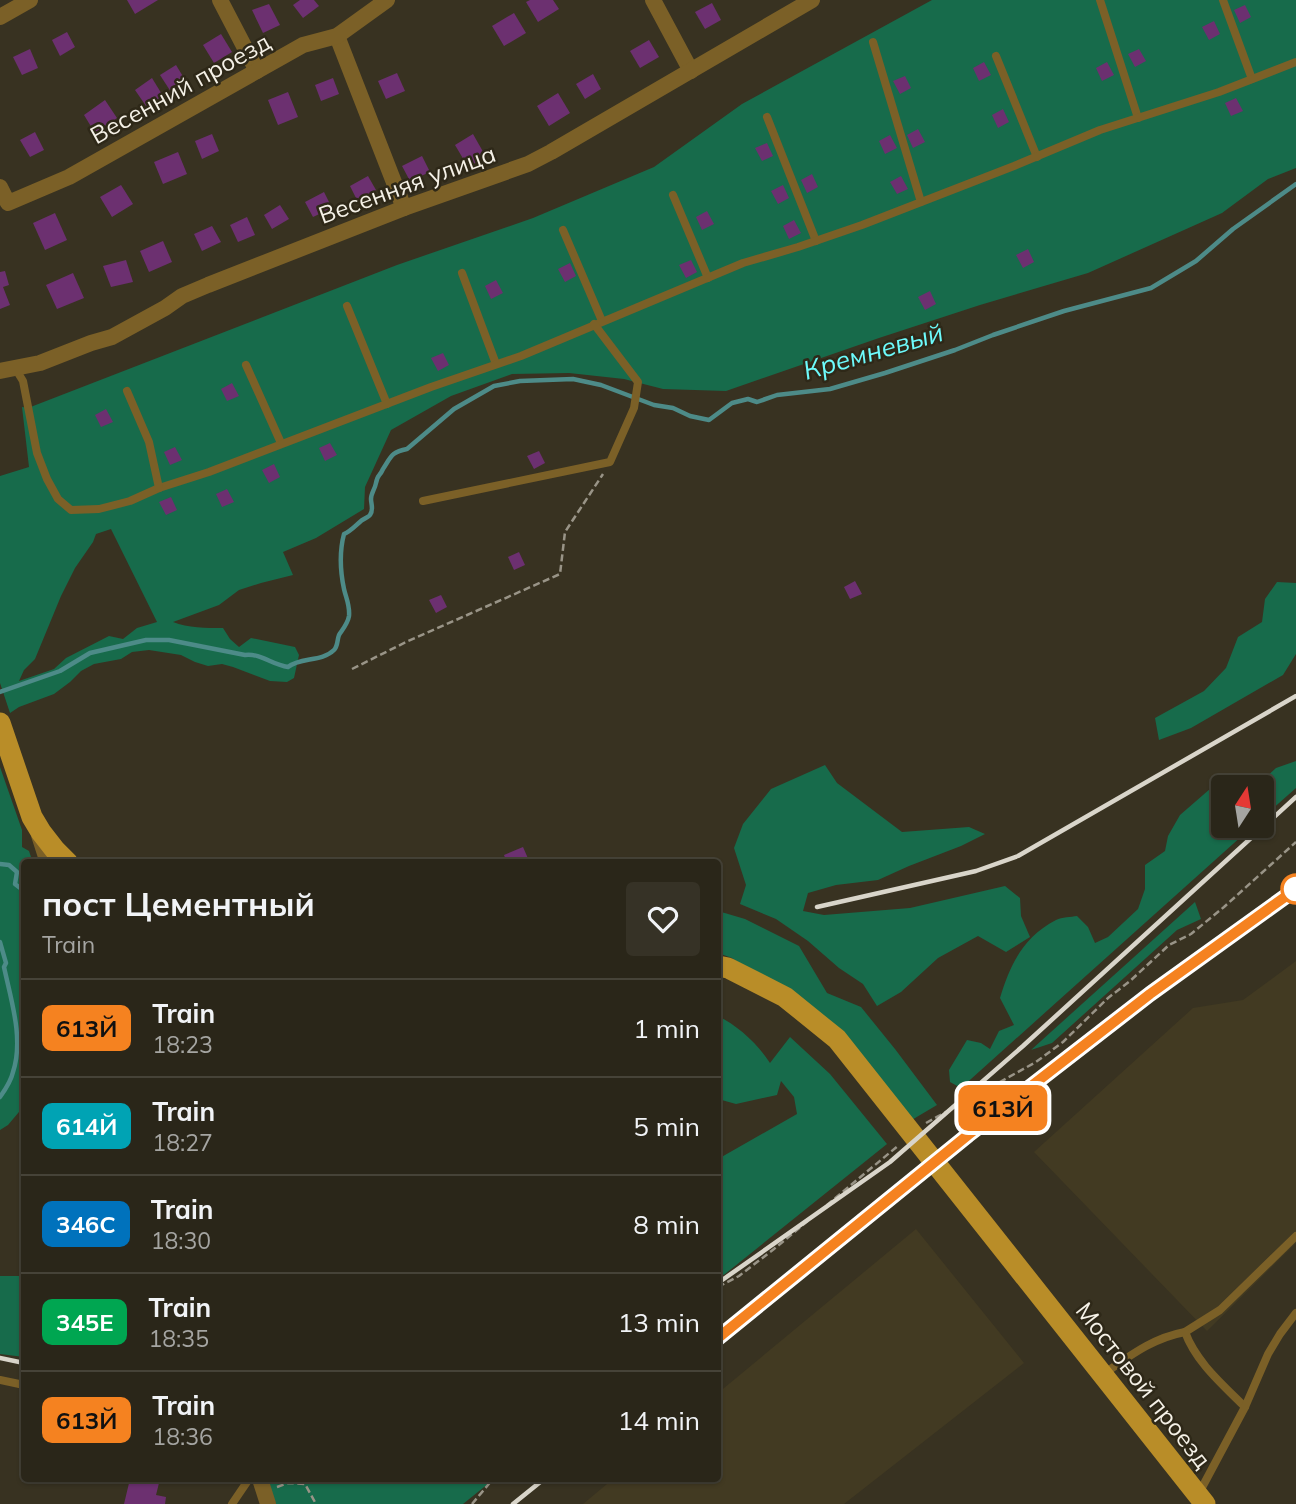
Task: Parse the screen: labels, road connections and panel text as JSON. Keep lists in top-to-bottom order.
{
  "streets": {
    "main road": ["Мостовой проезд"],
    "street": ["Весенний проезд", "Весенняя улица"]
  },
  "water": ["Кремневый"],
  "north": "top",
  "page": {
    "on_map": "613Й",
    "heading": ["пост Цементный", "Train"],
    "list": [
      {
        "mark": "613Й",
        "name": "Train",
        "note": "18:23",
        "value": "1 min"
      },
      {
        "mark": "614Й",
        "name": "Train",
        "note": "18:27",
        "value": "5 min"
      },
      {
        "mark": "346С",
        "name": "Train",
        "note": "18:30",
        "value": "8 min"
      },
      {
        "mark": "345Е",
        "name": "Train",
        "note": "18:35",
        "value": "13 min"
      },
      {
        "mark": "613Й",
        "name": "Train",
        "note": "18:36",
        "value": "14 min"
      }
    ]
  }
}
